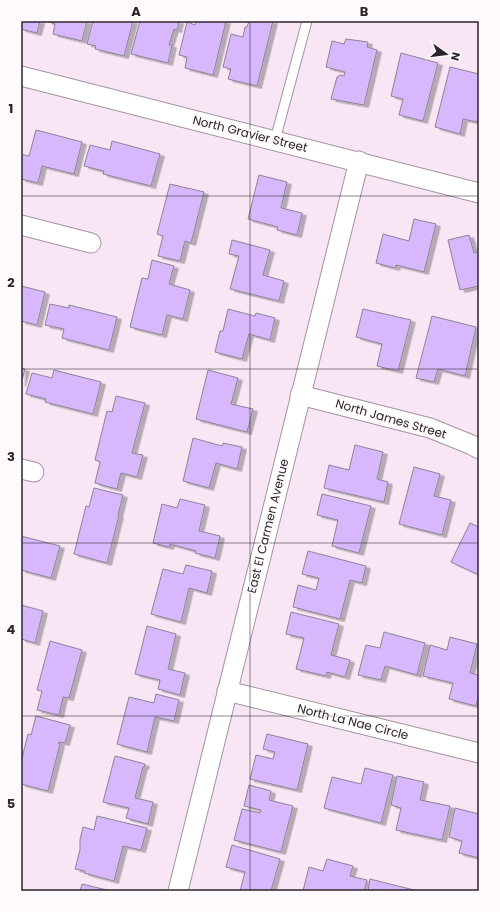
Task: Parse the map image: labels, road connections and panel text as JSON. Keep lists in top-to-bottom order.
{
  "streets": {
    "street": [
      "North Gravier Street",
      "North James Street",
      "East El Carmen Avenue",
      "North La Nae Circle"
    ]
  },
  "crossings": [
    ["North Gravier Street", "East El Carmen Avenue"],
    ["North James Street", "East El Carmen Avenue"],
    ["East El Carmen Avenue", "North La Nae Circle"]
  ],
  "north": "right",
  "grid": {
    "columns": ["A", "B"],
    "rows": [
      "1",
      "2",
      "3",
      "4",
      "5"
    ]
  }
}
